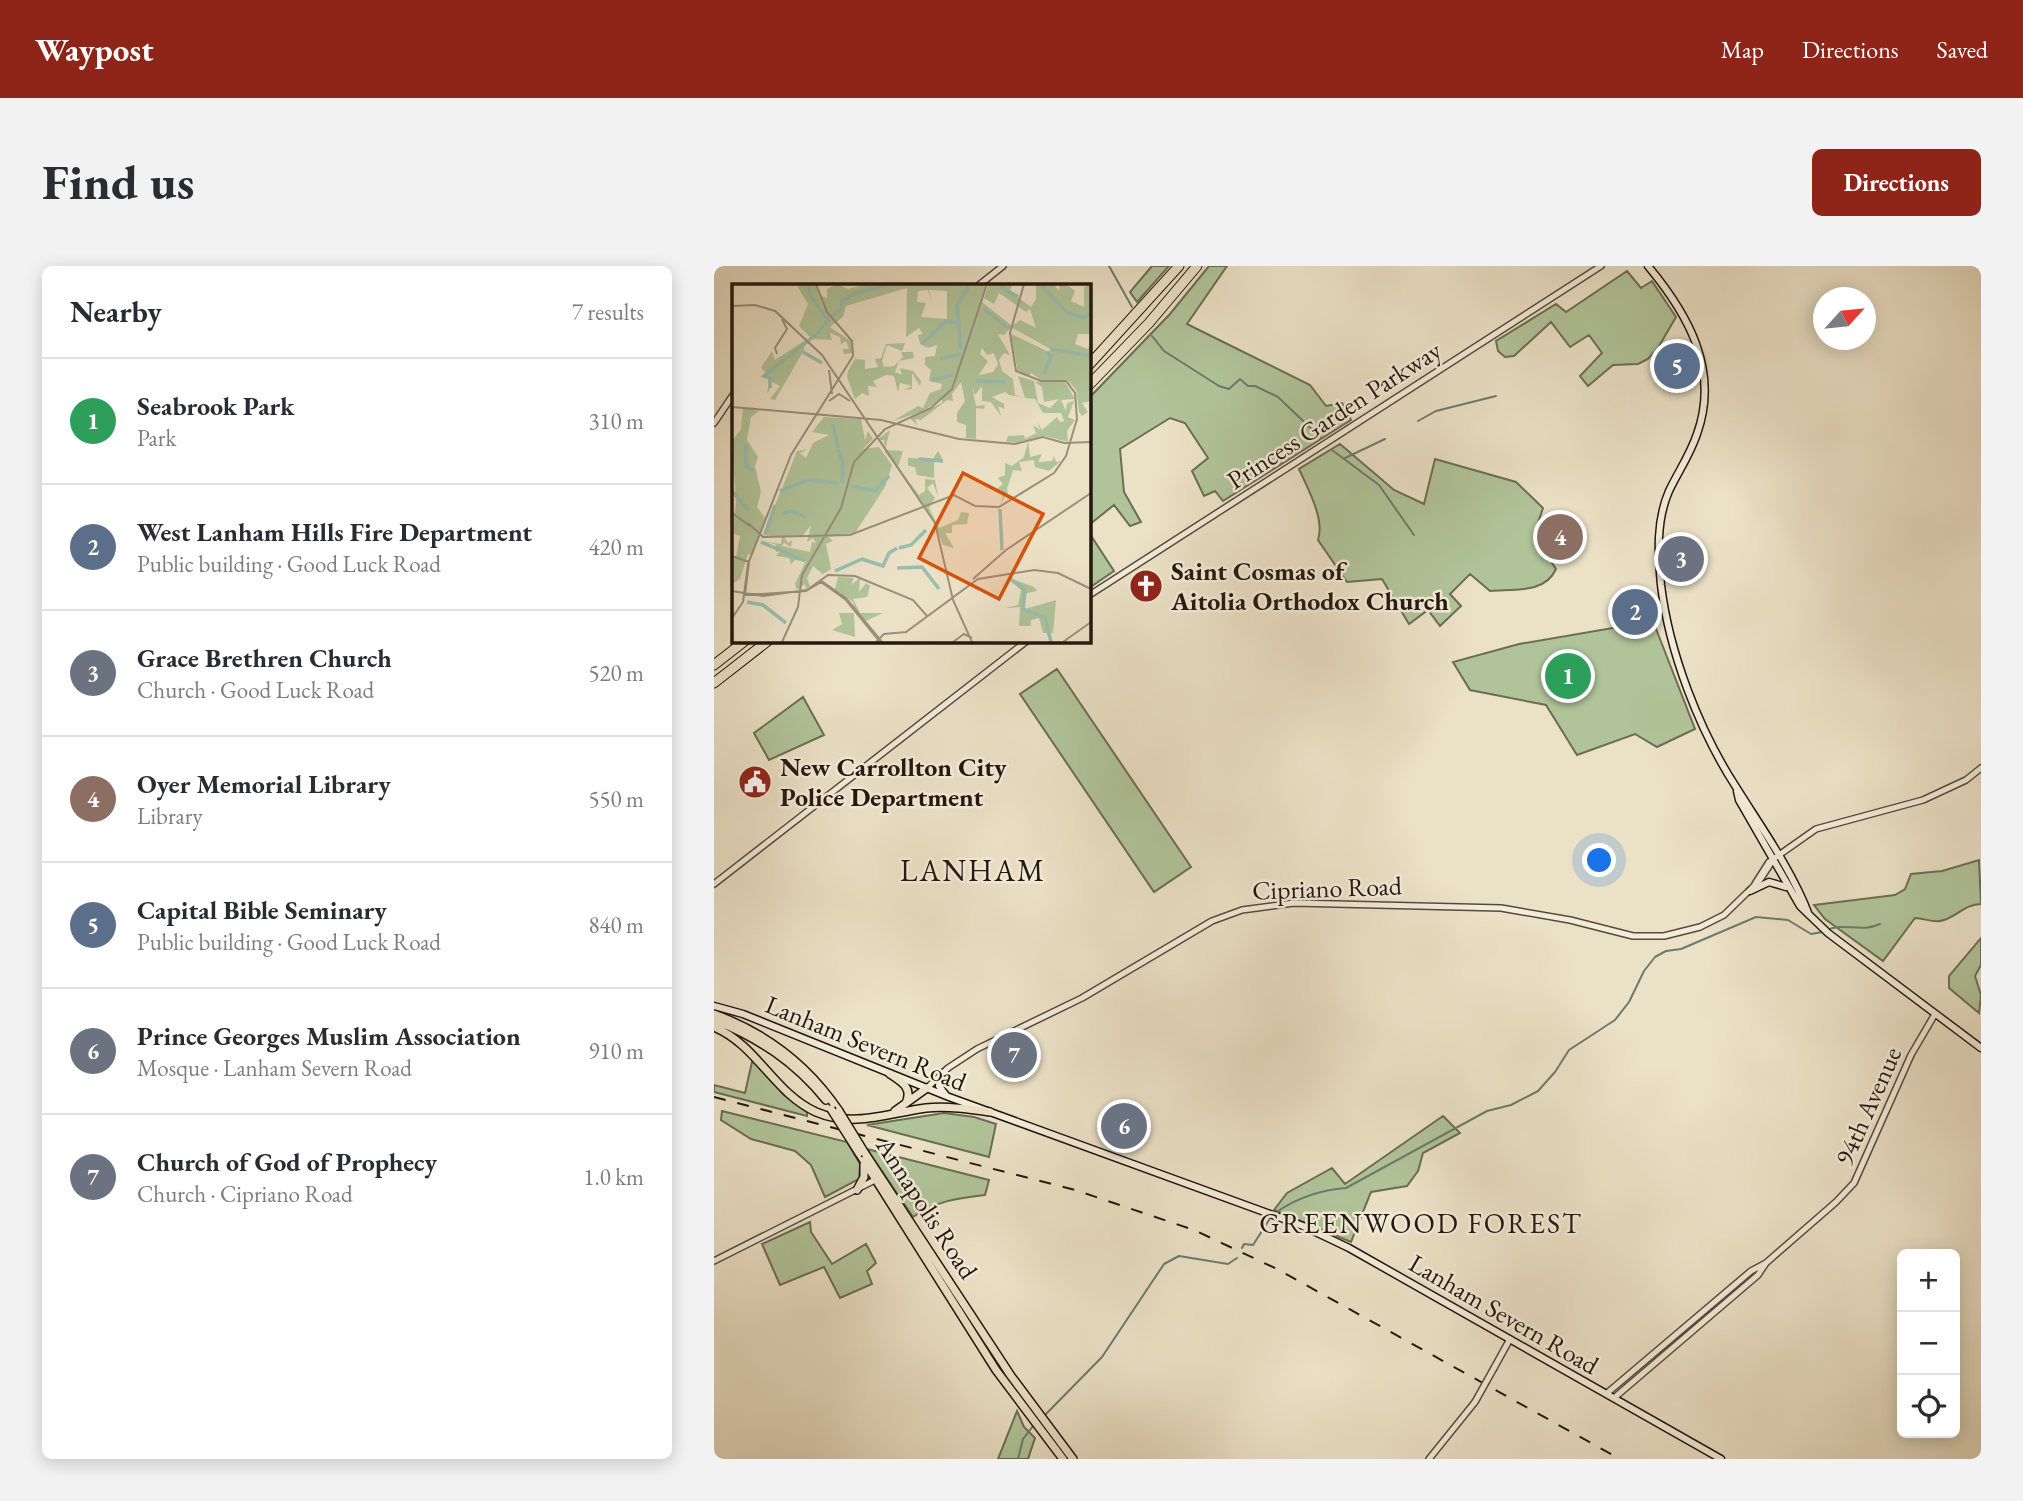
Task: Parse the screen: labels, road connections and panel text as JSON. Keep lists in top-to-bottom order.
{
  "streets": {
    "main road": ["Lanham Severn Road", "Annapolis Road"],
    "street": ["Princess Garden Parkway", "Cipriano Road", "94th Avenue"]
  },
  "crossings": [
    ["Cipriano Road", "Lanham Severn Road"],
    ["Lanham Severn Road", "94th Avenue"]
  ],
  "districts": ["LANHAM", "GREENWOOD FOREST"],
  "places": {
    "church": ["Saint Cosmas of Aitolia Orthodox Church"],
    "public building": ["New Carrollton City Police Department"]
  },
  "north": "top right",
  "page": {
    "header": "Waypost",
    "nav": ["Map", "Directions", "Saved"],
    "buttons": "Directions",
    "title": "Find us",
    "heading": ["Nearby", "7 results"],
    "pins": [
      "5",
      "4",
      "3",
      "2",
      "1",
      "7",
      "6"
    ],
    "list": [
      {
        "mark": "1",
        "name": "Seabrook Park",
        "note": "Park",
        "value": "310 m"
      },
      {
        "mark": "2",
        "name": "West Lanham Hills Fire Department",
        "note": "Public building · Good Luck Road",
        "value": "420 m"
      },
      {
        "mark": "3",
        "name": "Grace Brethren Church",
        "note": "Church · Good Luck Road",
        "value": "520 m"
      },
      {
        "mark": "4",
        "name": "Oyer Memorial Library",
        "note": "Library",
        "value": "550 m"
      },
      {
        "mark": "5",
        "name": "Capital Bible Seminary",
        "note": "Public building · Good Luck Road",
        "value": "840 m"
      },
      {
        "mark": "6",
        "name": "Prince Georges Muslim Association",
        "note": "Mosque · Lanham Severn Road",
        "value": "910 m"
      },
      {
        "mark": "7",
        "name": "Church of God of Prophecy",
        "note": "Church · Cipriano Road",
        "value": "1.0 km"
      }
    ],
    "map_buttons": ["+", "−"]
  }
}
